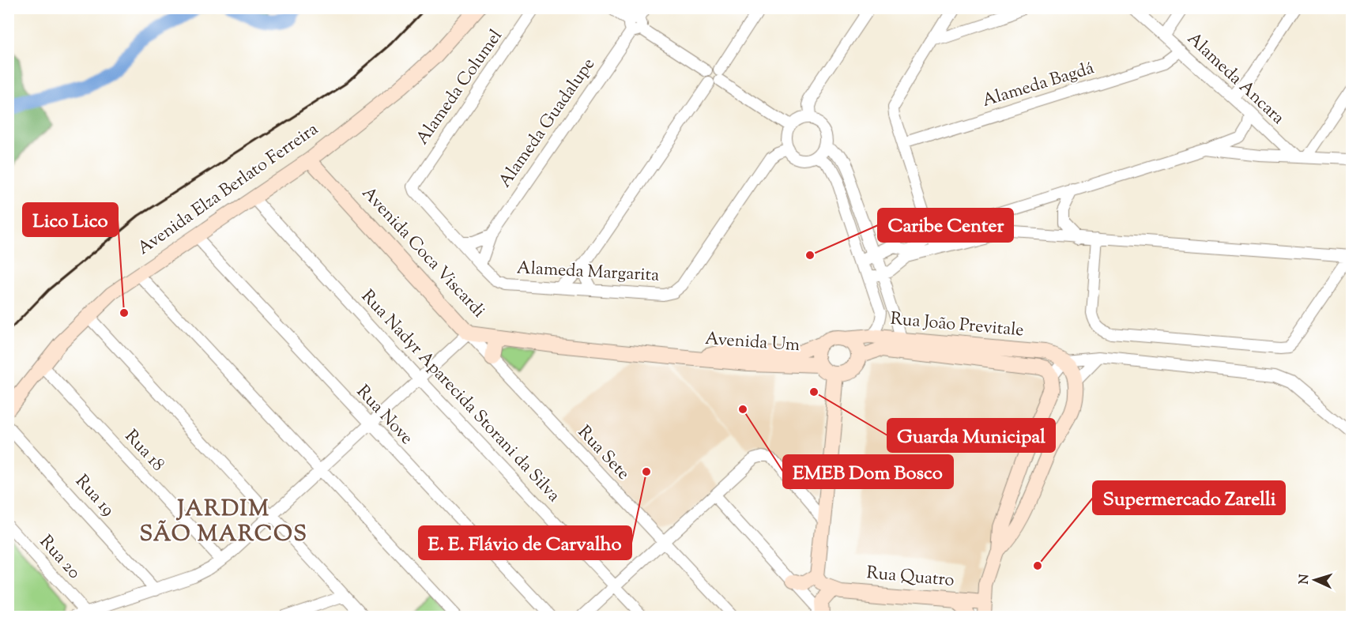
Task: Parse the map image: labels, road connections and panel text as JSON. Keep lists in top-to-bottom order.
{
  "streets": {
    "main road": [
      "Avenida Elza Berlato Ferreira",
      "Avenida Coca Viscardi",
      "Rua João Previtale",
      "Avenida Um",
      "Rua Quatro"
    ],
    "street": [
      "Alameda Ancara",
      "Alameda Bagdá",
      "Alameda Columel",
      "Alameda Guadalupe",
      "Alameda Margarita",
      "Rua Nadyr Aparecida Storani da Silva",
      "Rua Nove",
      "Rua 18",
      "Rua Sete",
      "Rua 19",
      "Rua 20"
    ]
  },
  "crossings": [
    ["Alameda Ancara", "Alameda Bagdá"],
    ["Alameda Columel", "Alameda Margarita"],
    ["Alameda Guadalupe", "Alameda Margarita"],
    ["Avenida Elza Berlato Ferreira", "Avenida Coca Viscardi"],
    ["Avenida Elza Berlato Ferreira", "Rua Nadyr Aparecida Storani da Silva"],
    ["Avenida Elza Berlato Ferreira", "Rua Nove"],
    ["Avenida Elza Berlato Ferreira", "Rua 18"],
    ["Avenida Coca Viscardi", "Avenida Um"],
    ["Avenida Coca Viscardi", "Rua Sete"],
    ["Rua João Previtale", "Avenida Um"]
  ],
  "districts": ["JARDIM SÃO MARCOS"],
  "places": [
    "Caribe Center",
    "Lico Lico",
    "Guarda Municipal",
    "EMEB Dom Bosco",
    "E. E. Flávio de Carvalho",
    "Supermercado Zarelli"
  ],
  "north": "left"
}
